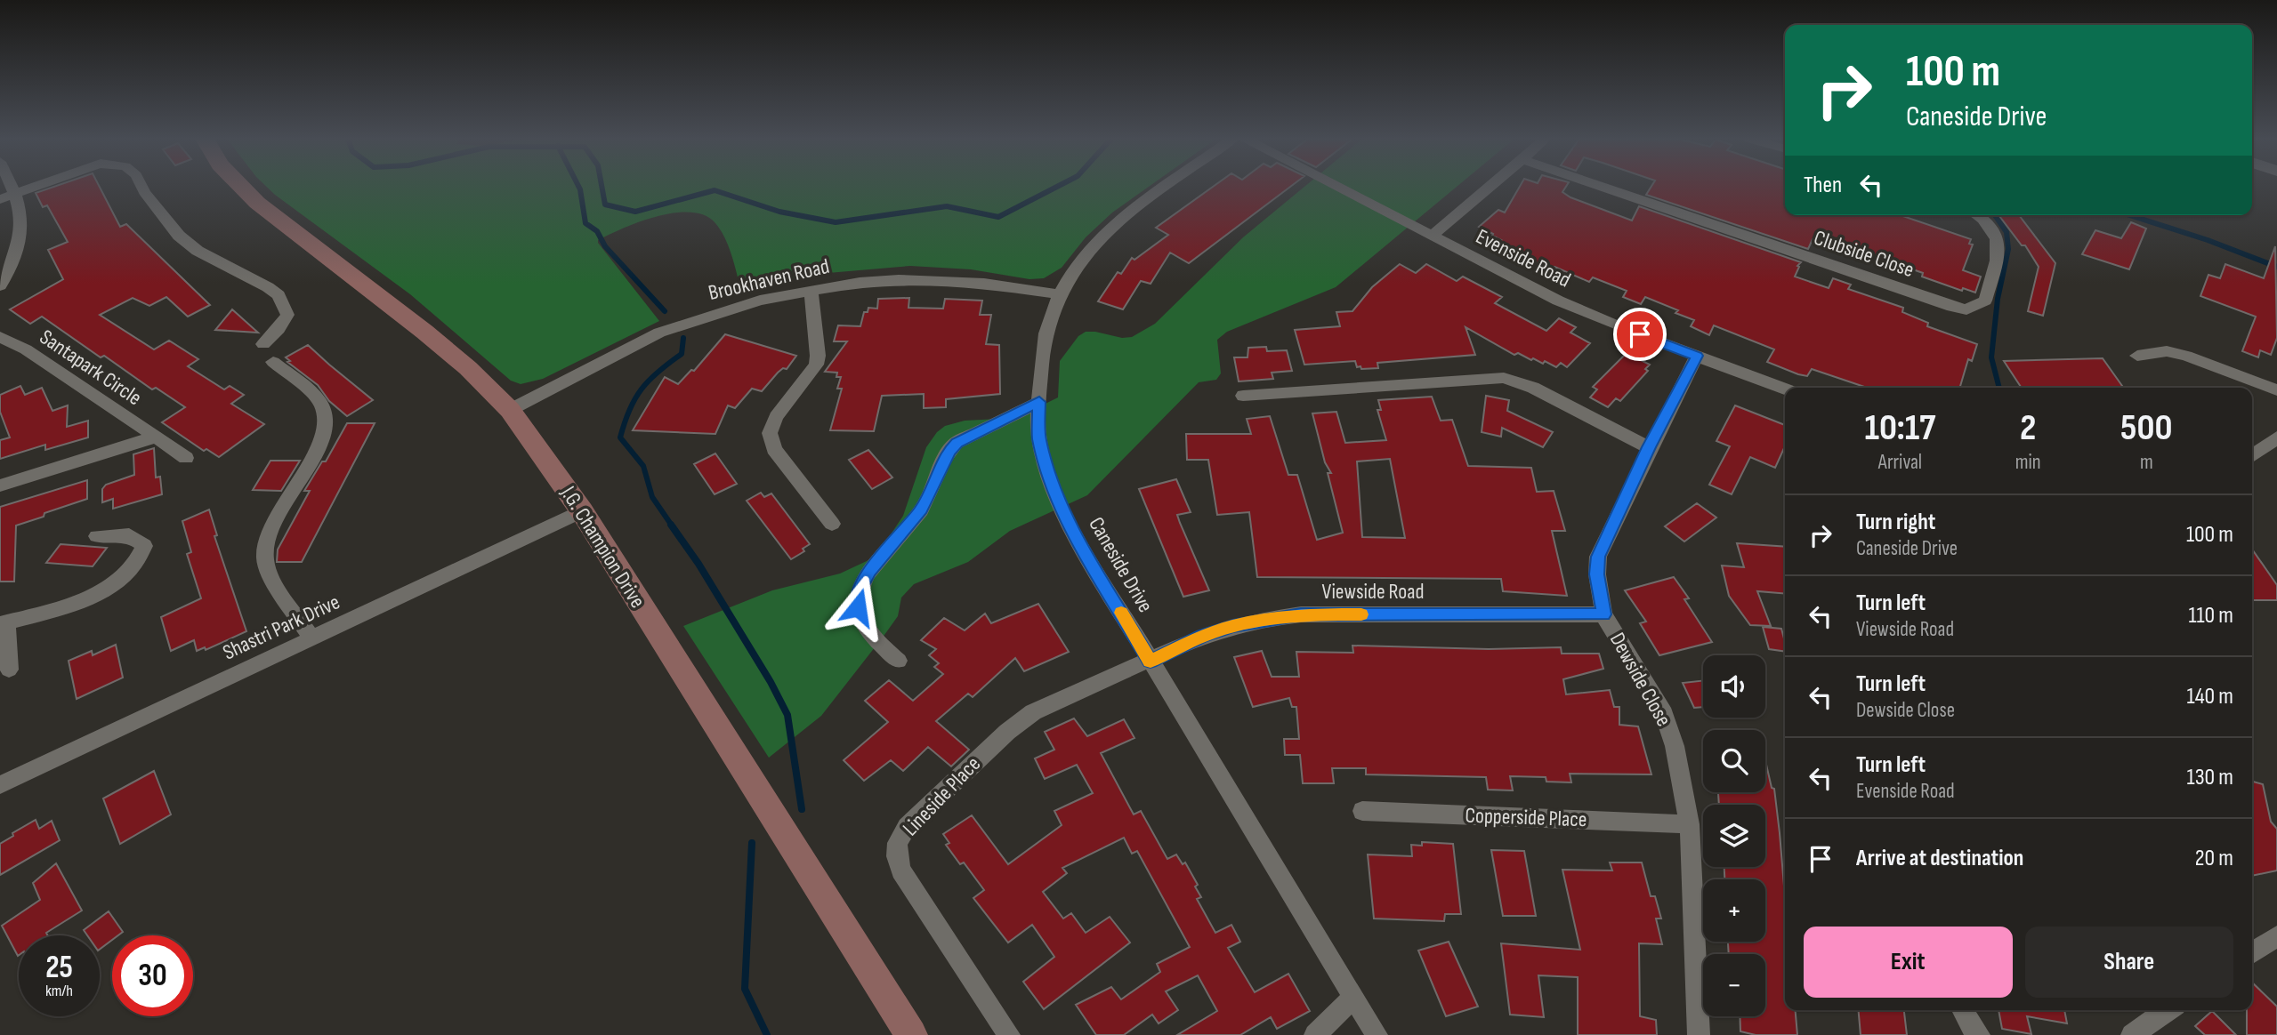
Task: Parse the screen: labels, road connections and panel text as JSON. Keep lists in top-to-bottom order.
{
  "streets": {
    "main road": ["J.G. Champion Drive"],
    "street": [
      "Clubside Close",
      "Evenside Road",
      "Brookhaven Road",
      "Santapark Circle",
      "Caneside Drive",
      "Viewside Road",
      "Shastri Park Drive",
      "Dewside Close",
      "Lineside Place",
      "Copperside Place"
    ]
  },
  "crossings": [
    ["Evenside Road", "Dewside Close"],
    ["Brookhaven Road", "J.G. Champion Drive"],
    ["Brookhaven Road", "Caneside Drive"],
    ["J.G. Champion Drive", "Shastri Park Drive"],
    ["Caneside Drive", "Viewside Road"],
    ["Caneside Drive", "Lineside Place"],
    ["Viewside Road", "Dewside Close"],
    ["Viewside Road", "Lineside Place"],
    ["Dewside Close", "Copperside Place"]
  ],
  "page": {
    "turn": ["100 m", "Caneside Drive"],
    "then": "Then",
    "eta": [
      "10:17",
      "Arrival",
      "2",
      "min",
      "500",
      "m"
    ],
    "list": [
      {
        "name": "Turn right",
        "note": "Caneside Drive",
        "value": "100 m"
      },
      {
        "name": "Turn left",
        "note": "Viewside Road",
        "value": "110 m"
      },
      {
        "name": "Turn left",
        "note": "Dewside Close",
        "value": "140 m"
      },
      {
        "name": "Turn left",
        "note": "Evenside Road",
        "value": "130 m"
      },
      {
        "name": "Arrive at destination",
        "value": "20 m"
      }
    ],
    "map_buttons": ["+", "−"],
    "buttons": ["Exit", "Share"],
    "speed": "25 km/h",
    "limit": "30"
  }
}
